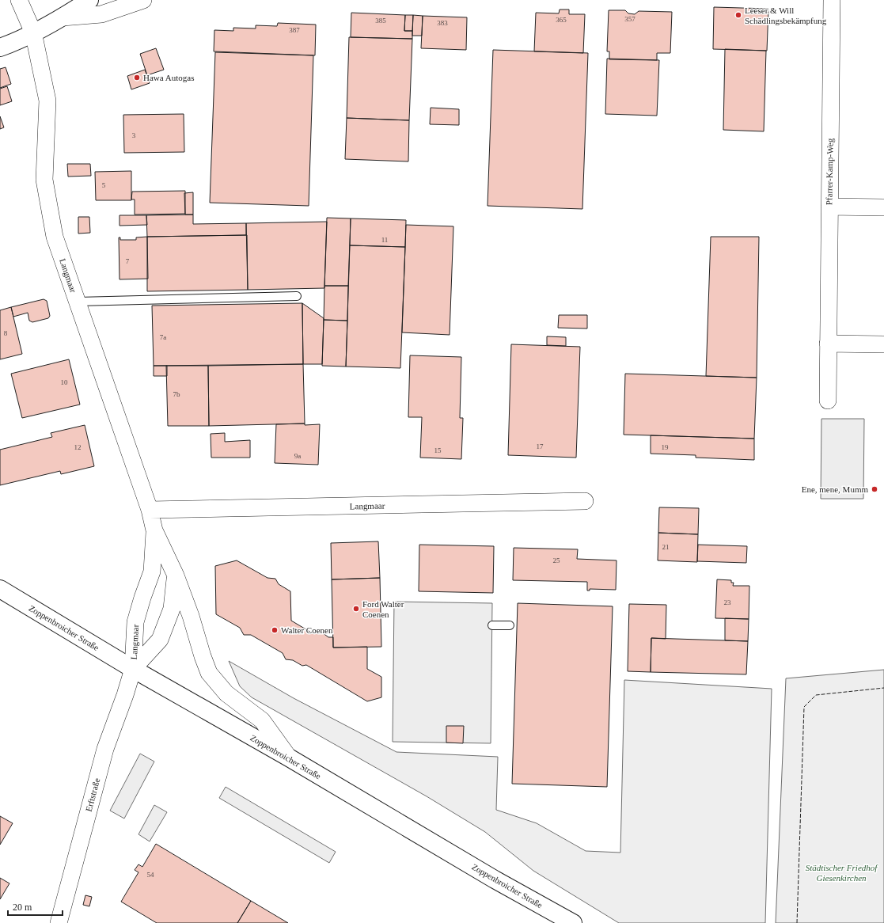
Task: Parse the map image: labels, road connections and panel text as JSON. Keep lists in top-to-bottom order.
{
  "streets": {
    "main road": ["Zoppenbroicher Straße"],
    "street": ["Pfarrer-Kamp-Weg", "Langmaar", "Erftstraße"]
  },
  "crossings": [
    ["Langmaar", "Zoppenbroicher Straße"],
    ["Langmaar", "Erftstraße"],
    ["Zoppenbroicher Straße", "Erftstraße"]
  ],
  "parks": ["Städtischer Friedhof Giesenkirchen"],
  "places": [
    "Leeser & Will Schädlingsbekämpfung",
    "Hawa Autogas",
    "Ene, mene, Mumm",
    "Ford Walter Coenen",
    "Walter Coenen"
  ],
  "house_numbers": [
    "357",
    "365",
    "385",
    "383",
    "387",
    "3",
    "5",
    "11",
    "7",
    "8",
    "7a",
    "10",
    "7b",
    "17",
    "12",
    "19",
    "15",
    "9a",
    "21",
    "25",
    "23",
    "54"
  ],
  "scale_bar": "20 m"
}
